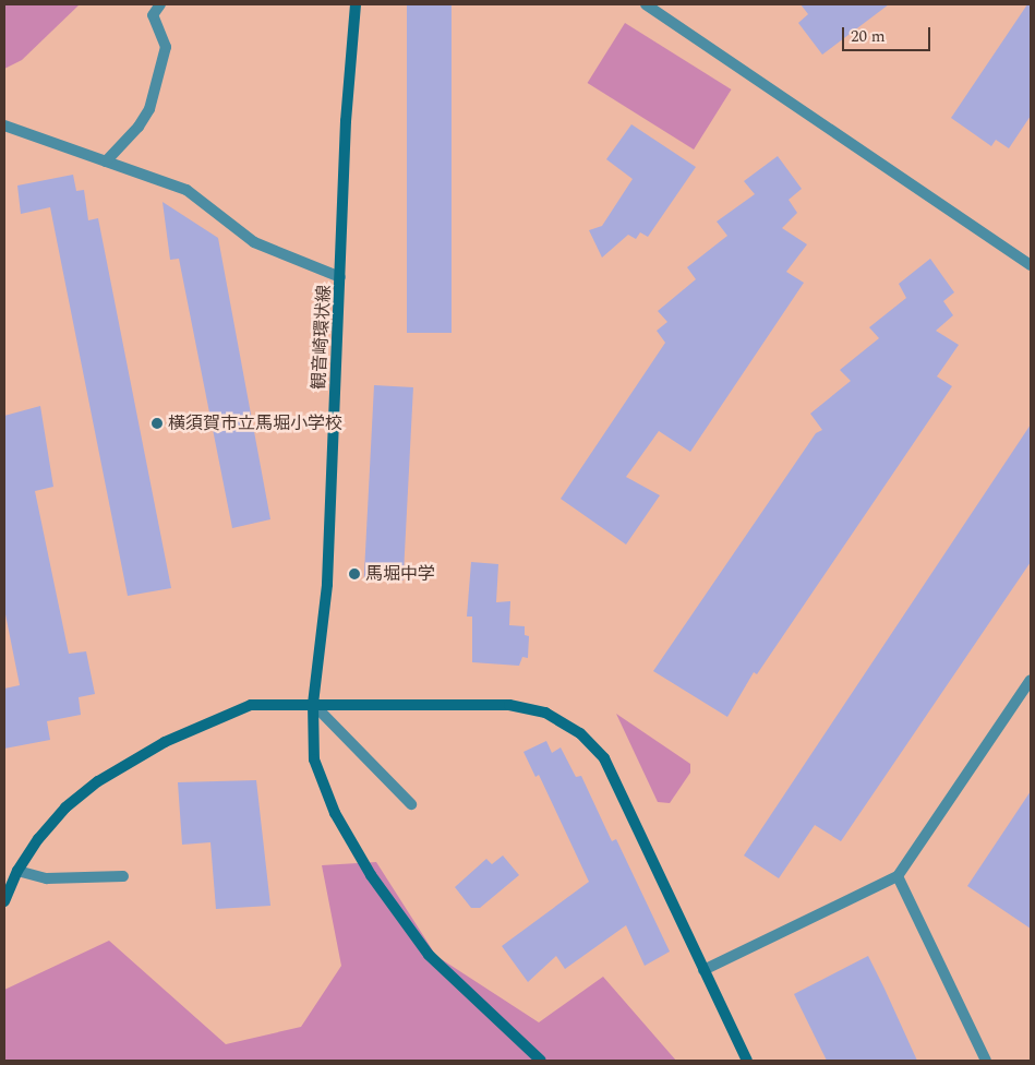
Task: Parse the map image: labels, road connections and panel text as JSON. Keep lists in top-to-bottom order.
{
  "streets": {
    "main road": ["観音崎環状線"]
  },
  "places": ["横須賀市立馬堀小学校", "馬堀中学"],
  "scale_bar": "20 m"
}
